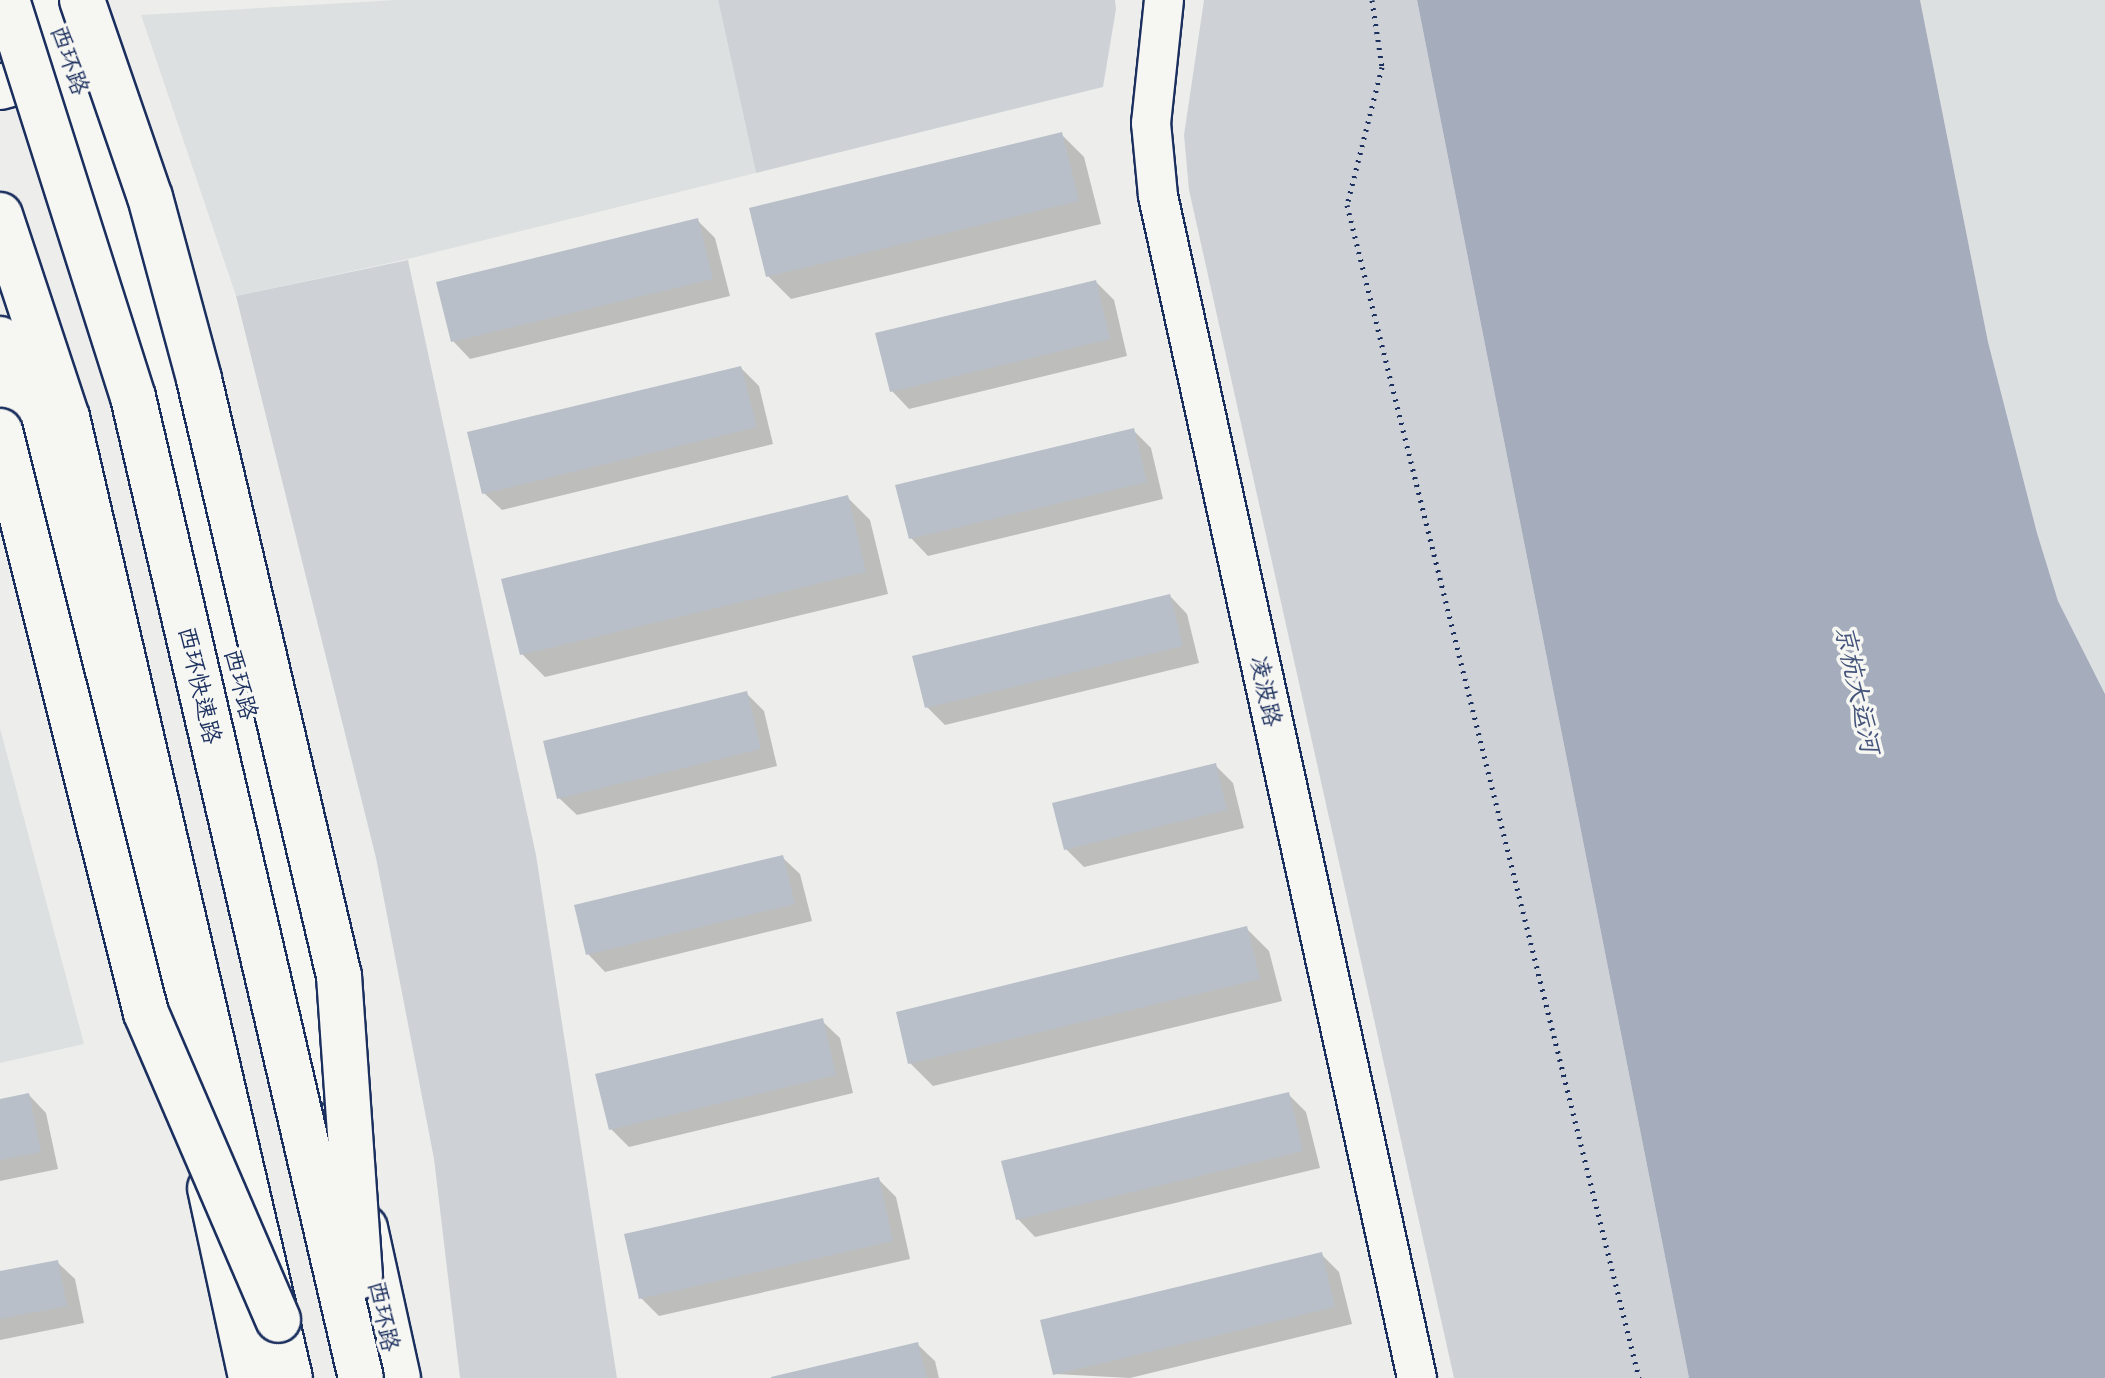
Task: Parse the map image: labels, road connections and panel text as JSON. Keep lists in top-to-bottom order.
{
  "streets": {
    "main road": ["西环路", "西环快速路"],
    "street": ["凌波路"]
  },
  "water": ["京杭大运河"]
}
